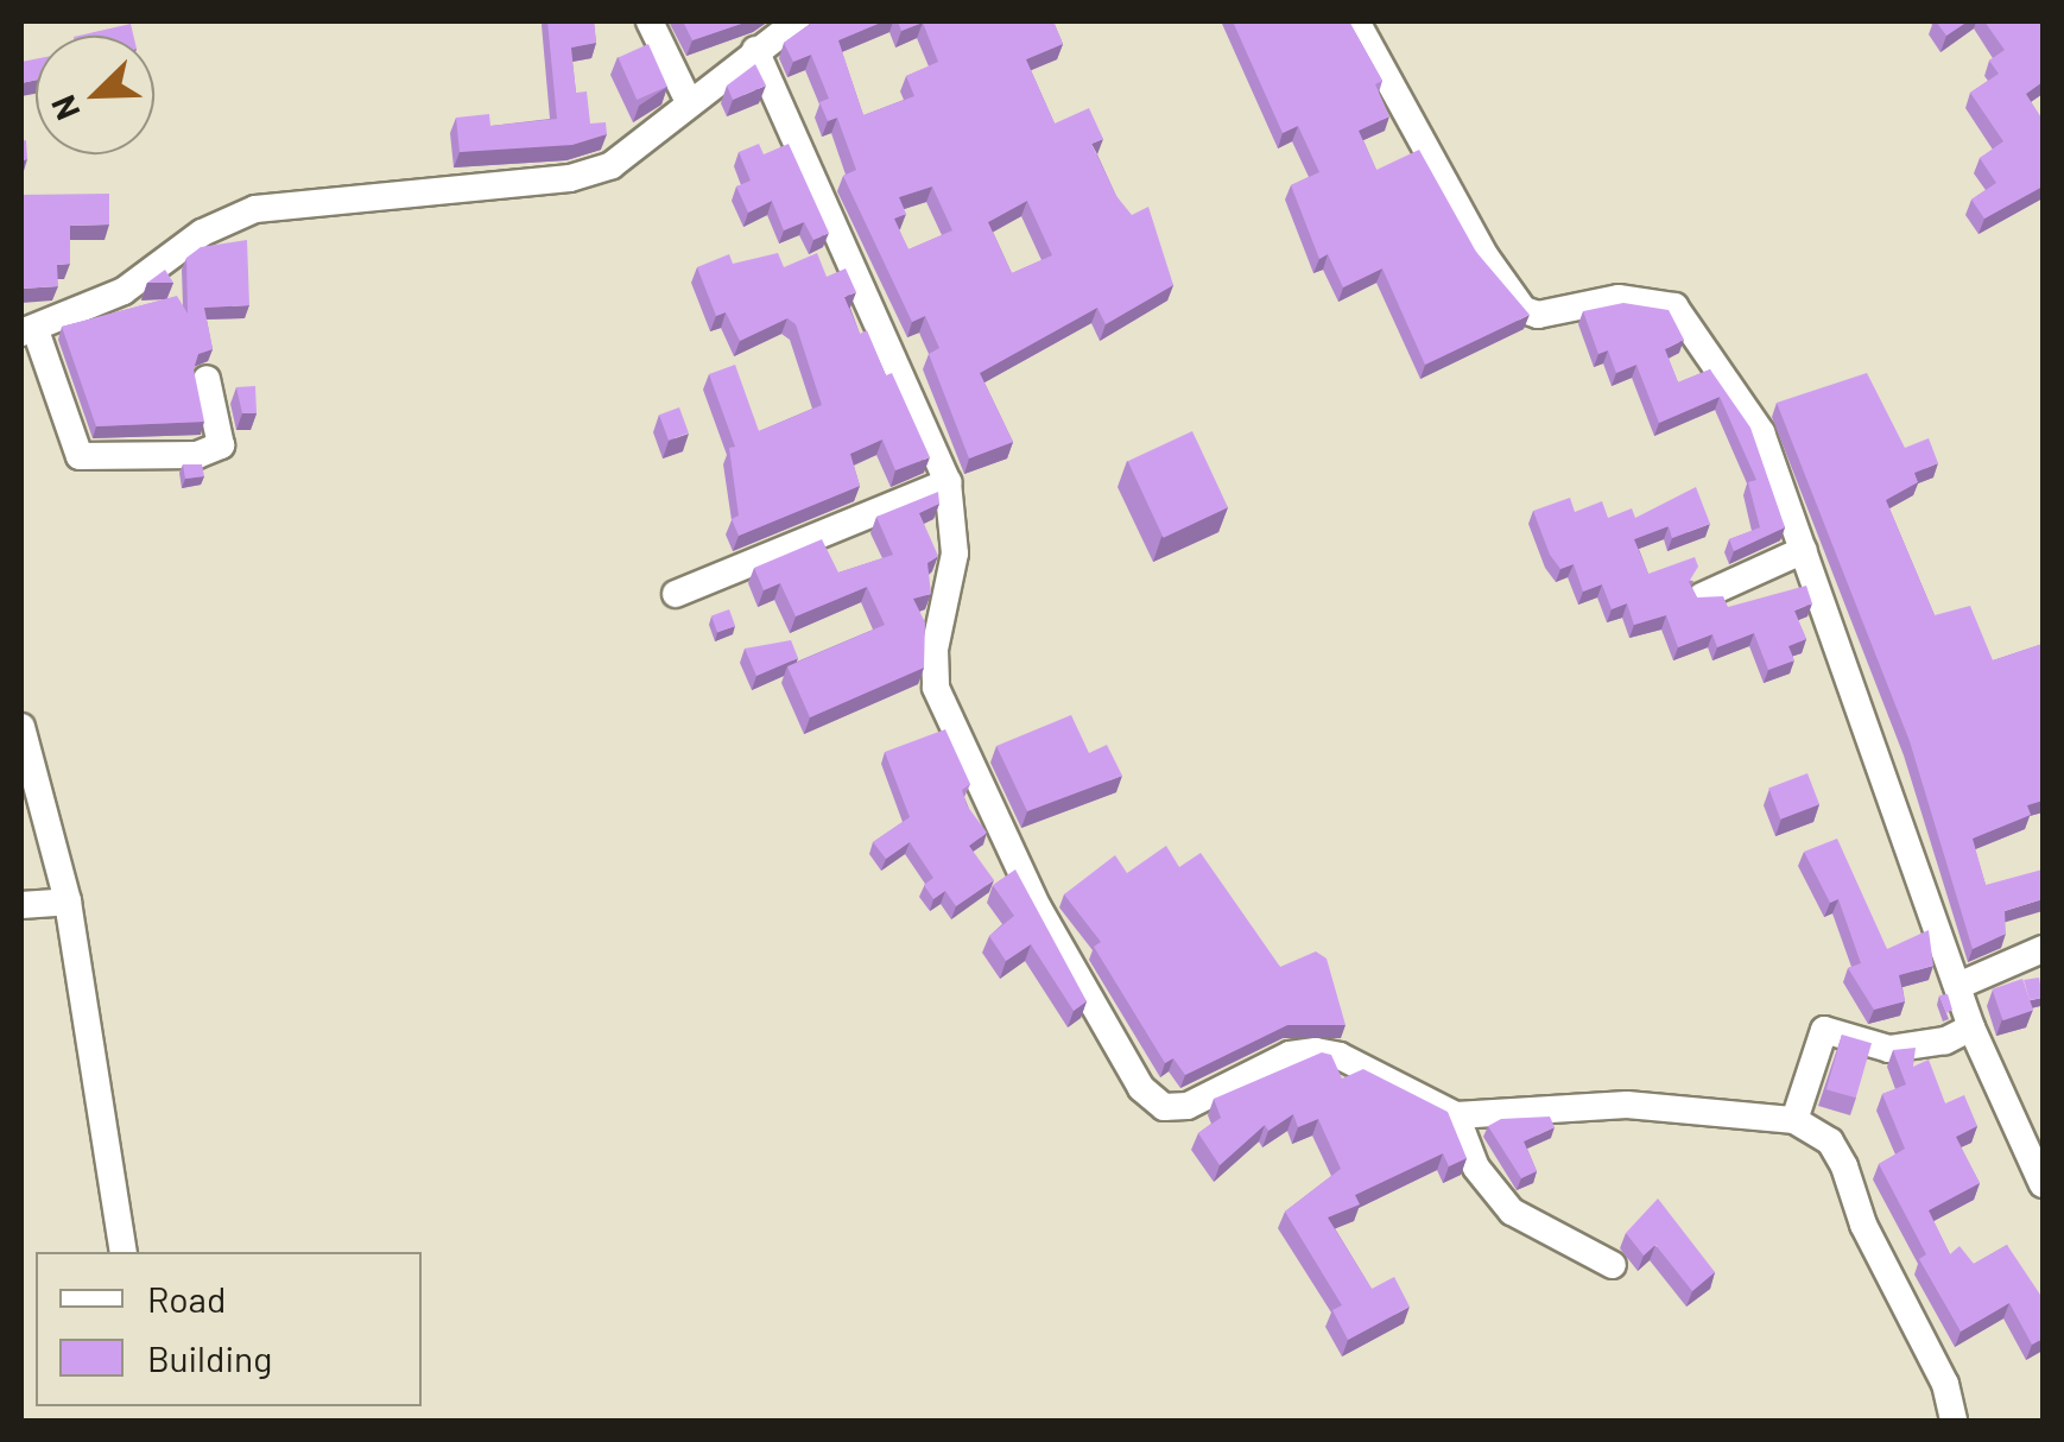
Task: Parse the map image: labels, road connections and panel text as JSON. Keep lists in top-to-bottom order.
{
  "legend": ["Road", "Building"],
  "north": "bottom left"
}
